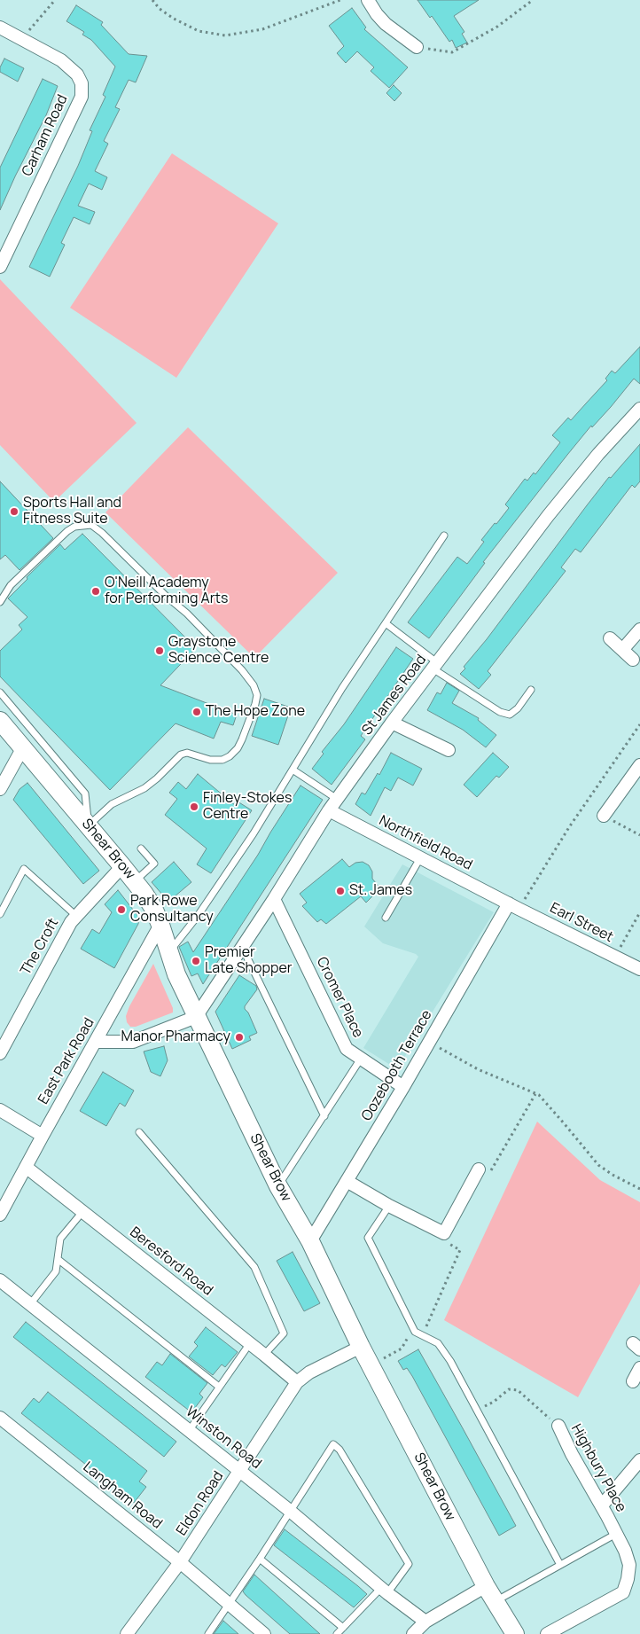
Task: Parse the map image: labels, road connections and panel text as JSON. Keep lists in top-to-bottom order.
{
  "streets": {
    "main road": ["Shear Brow"],
    "street": [
      "Carham Road",
      "St James Road",
      "Northfield Road",
      "Earl Street",
      "The Croft",
      "Cromer Place",
      "East Park Road",
      "Oozebooth Terrace",
      "Beresford Road",
      "Winston Road",
      "Highbury Place",
      "Langham Road",
      "Eldon Road"
    ]
  },
  "crossings": [
    ["St James Road", "Northfield Road"],
    ["St James Road", "Shear Brow"],
    ["St James Road", "Cromer Place"],
    ["Northfield Road", "Earl Street"],
    ["Northfield Road", "Oozebooth Terrace"],
    ["Shear Brow", "The Croft"],
    ["Shear Brow", "East Park Road"],
    ["Shear Brow", "Oozebooth Terrace"],
    ["Shear Brow", "Eldon Road"],
    ["Earl Street", "Oozebooth Terrace"],
    ["Cromer Place", "Oozebooth Terrace"],
    ["East Park Road", "Beresford Road"],
    ["Beresford Road", "Eldon Road"],
    ["Winston Road", "Eldon Road"],
    ["Langham Road", "Eldon Road"]
  ],
  "places": [
    "Sports Hall and Fitness Suite",
    "O'Neill Academy for Performing Arts",
    "Graystone Science Centre",
    "The Hope Zone",
    "Finley-Stokes Centre",
    "St. James",
    "Park Rowe Consultancy",
    "Premier Late Shopper",
    "Manor Pharmacy"
  ]
}
